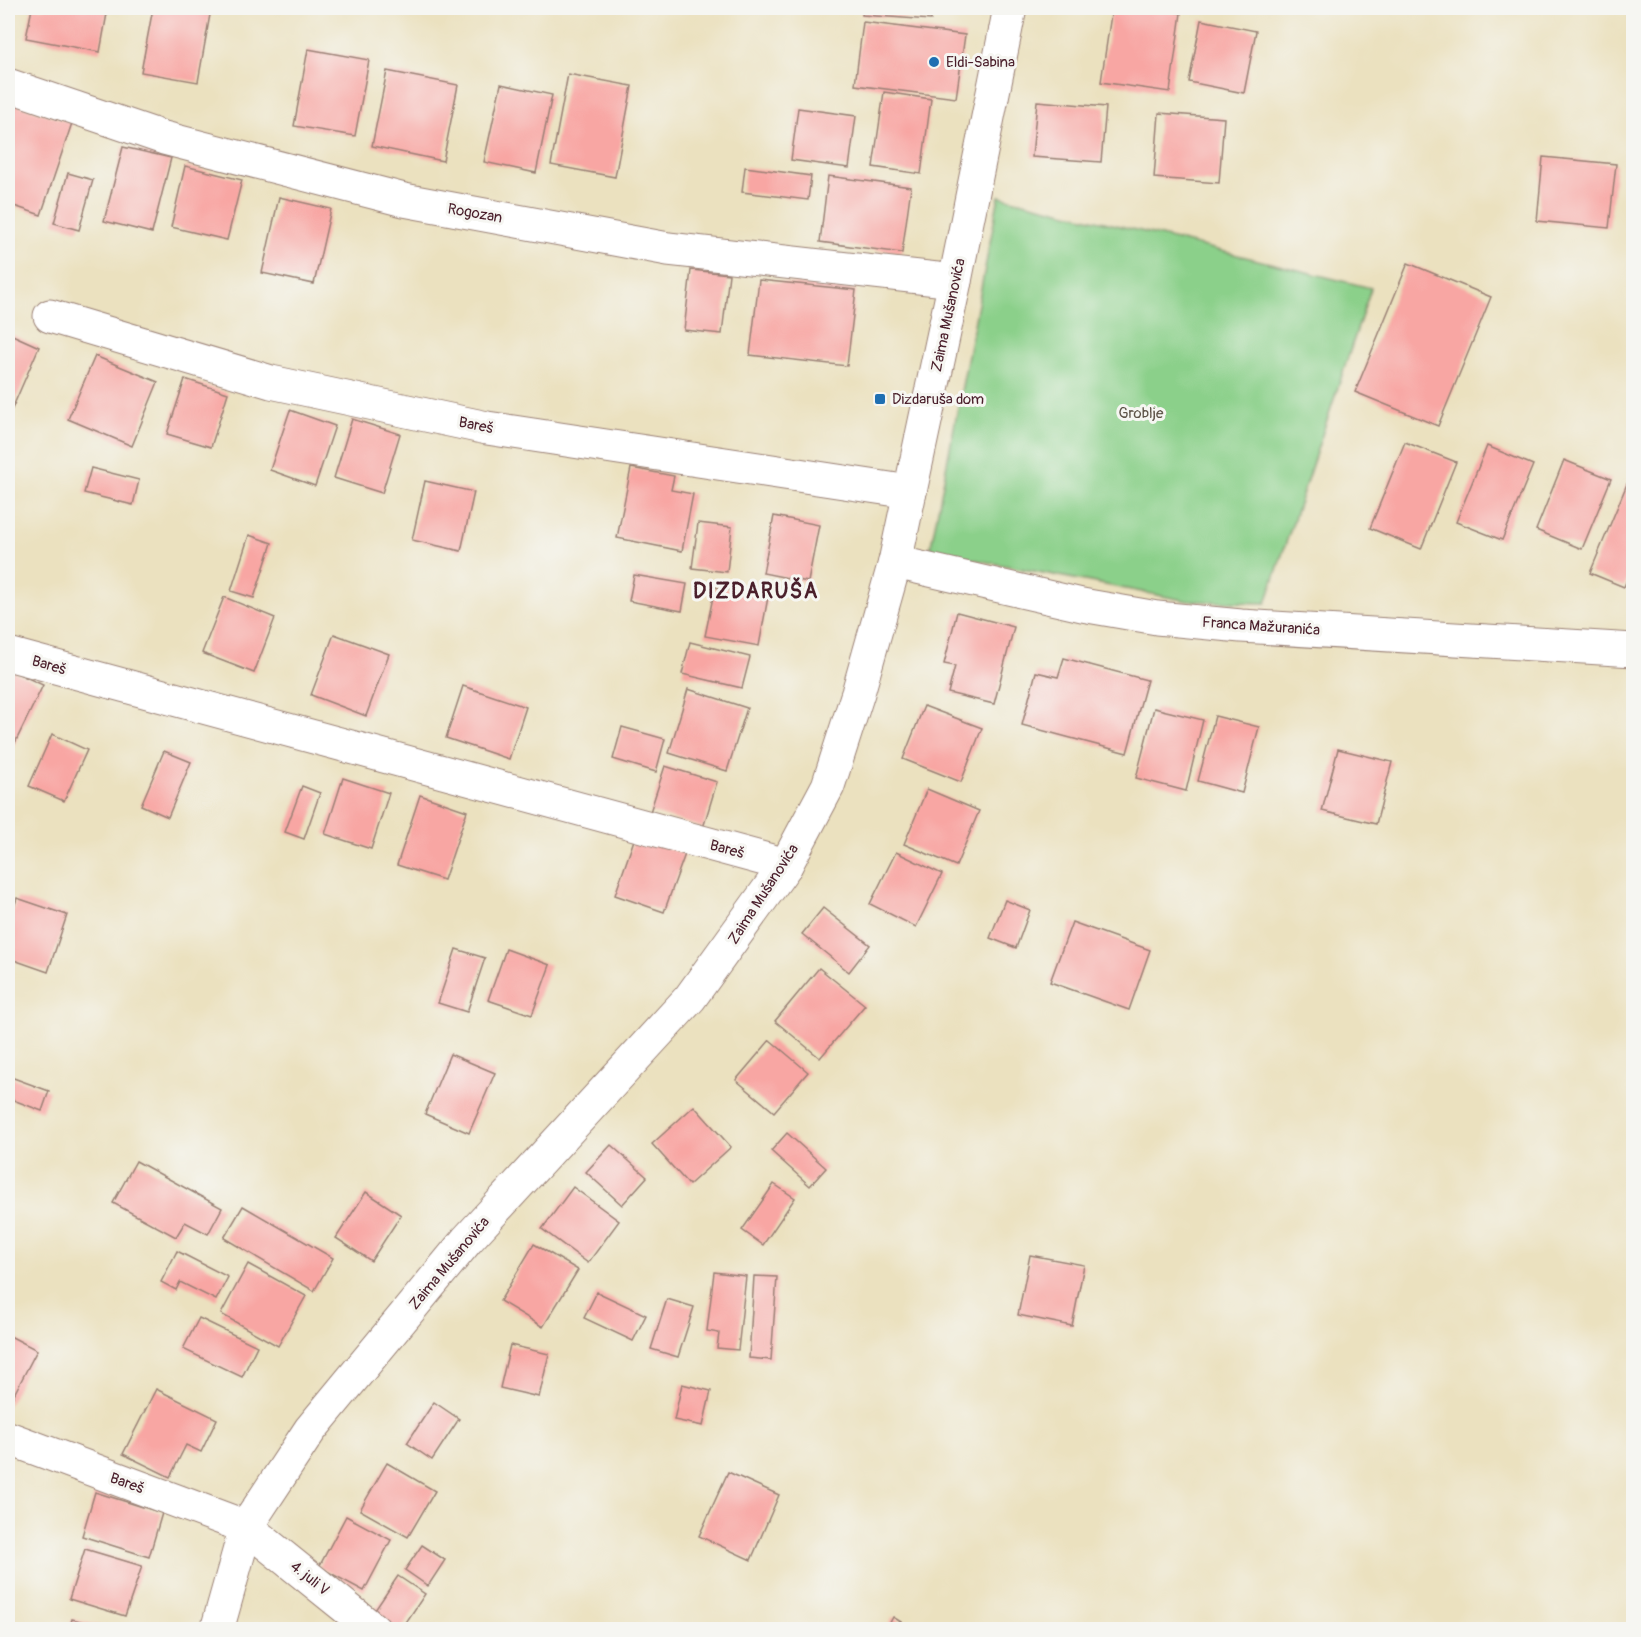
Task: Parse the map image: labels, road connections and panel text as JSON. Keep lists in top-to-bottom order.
{
  "streets": {
    "street": [
      "Rogozan",
      "Zaima Mušanovića",
      "Bareš",
      "Franca Mažuranića",
      "4. juli V"
    ]
  },
  "crossings": [
    ["Rogozan", "Zaima Mušanovića"],
    ["Zaima Mušanovića", "Bareš"],
    ["Zaima Mušanovića", "Franca Mažuranića"],
    ["Zaima Mušanovića", "4. juli V"],
    ["Bareš", "4. juli V"]
  ],
  "districts": ["DIZDARUŠA"],
  "parks": ["Groblje"],
  "places": {
    "other": ["Eldi-Sabina"],
    "transit": ["Dizdaruša dom"]
  }
}
